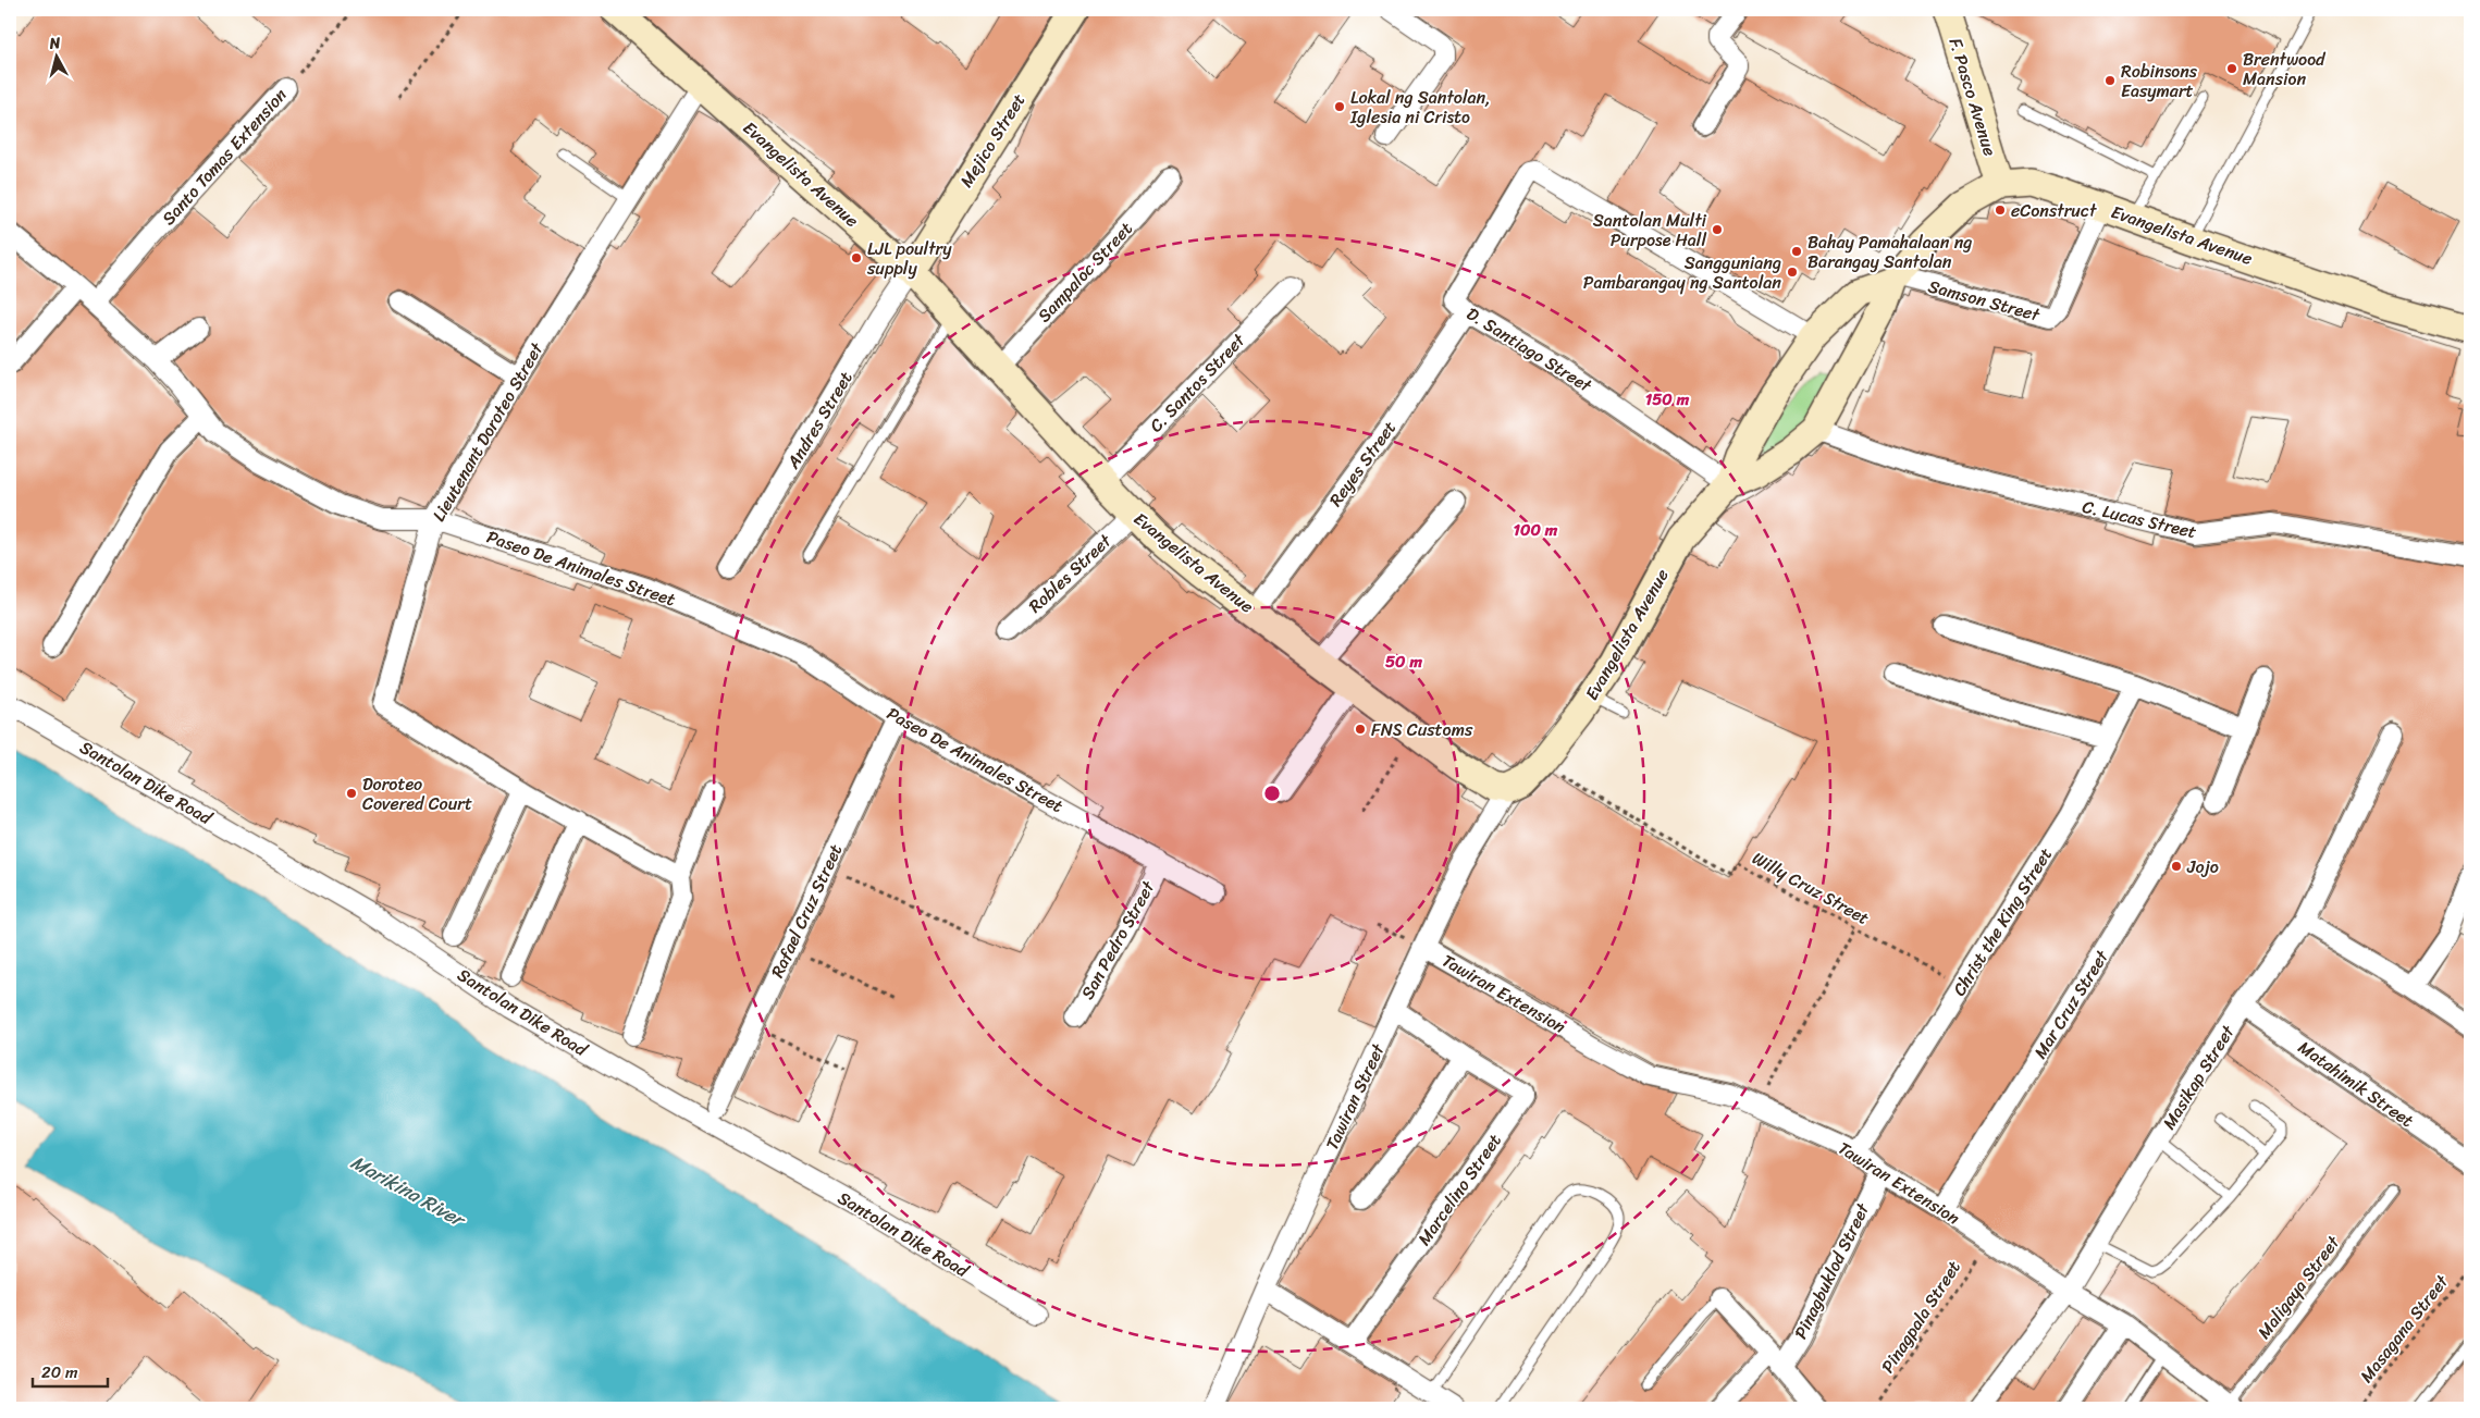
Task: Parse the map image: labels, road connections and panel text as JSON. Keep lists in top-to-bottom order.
{
  "streets": {
    "street": [
      "F. Pasco Avenue",
      "Mejico Street",
      "Santo Tomas Extension",
      "Evangelista Avenue",
      "Sampaloc Street",
      "Samson Street",
      "D. Santiago Street",
      "C. Santos Street",
      "Andres Street",
      "Lieutenant Doroteo Street",
      "Reyes Street",
      "C. Lucas Street",
      "Paseo De Animales Street",
      "Robles Street",
      "Santolan Dike Road",
      "Rafael Cruz Street",
      "Christ the King Street",
      "San Pedro Street",
      "Tawiran Extension",
      "Mar Cruz Street",
      "Masikap Street",
      "Matahimik Street",
      "Tawiran Street",
      "Marcelino Street",
      "Pinagbuklod Street"
    ],
    "lane": ["Maligaya Street"],
    "path": ["Willy Cruz Street", "Pinagpala Street", "Masagana Street"]
  },
  "crossings": [
    ["F. Pasco Avenue", "Evangelista Avenue"],
    ["Mejico Street", "Evangelista Avenue"],
    ["Mejico Street", "Andres Street"],
    ["Santo Tomas Extension", "Paseo De Animales Street"],
    ["Evangelista Avenue", "Sampaloc Street"],
    ["Evangelista Avenue", "Samson Street"],
    ["Evangelista Avenue", "D. Santiago Street"],
    ["Evangelista Avenue", "C. Santos Street"],
    ["Evangelista Avenue", "Andres Street"],
    ["Evangelista Avenue", "Lieutenant Doroteo Street"],
    ["Evangelista Avenue", "Reyes Street"],
    ["Evangelista Avenue", "C. Lucas Street"],
    ["Evangelista Avenue", "Robles Street"],
    ["Evangelista Avenue", "Willy Cruz Street"],
    ["Evangelista Avenue", "Tawiran Street"],
    ["D. Santiago Street", "Reyes Street"],
    ["Lieutenant Doroteo Street", "Paseo De Animales Street"],
    ["Paseo De Animales Street", "Rafael Cruz Street"],
    ["Paseo De Animales Street", "San Pedro Street"],
    ["Willy Cruz Street", "Christ the King Street"],
    ["Christ the King Street", "Tawiran Extension"],
    ["Tawiran Extension", "Mar Cruz Street"],
    ["Tawiran Extension", "Masikap Street"],
    ["Tawiran Extension", "Tawiran Street"],
    ["Tawiran Extension", "Pinagbuklod Street"],
    ["Tawiran Extension", "Maligaya Street"],
    ["Tawiran Extension", "Pinagpala Street"],
    ["Masikap Street", "Matahimik Street"],
    ["Tawiran Street", "Marcelino Street"]
  ],
  "water": ["Marikina River"],
  "places": [
    "Brentwood Mansion",
    "Robinsons Easymart",
    "Lokal ng Santolan, Iglesia ni Cristo",
    "eConstruct",
    "Santolan Multi Purpose Hall",
    "Bahay Pamahalaan ng Barangay Santolan",
    "LJL poultry supply",
    "Sangguniang Pambarangay ng Santolan",
    "FNS Customs",
    "Doroteo Covered Court",
    "Jojo"
  ],
  "scale_bar": "20 m",
  "north": "top",
  "rings": ["150 m", "100 m", "50 m"]
}
